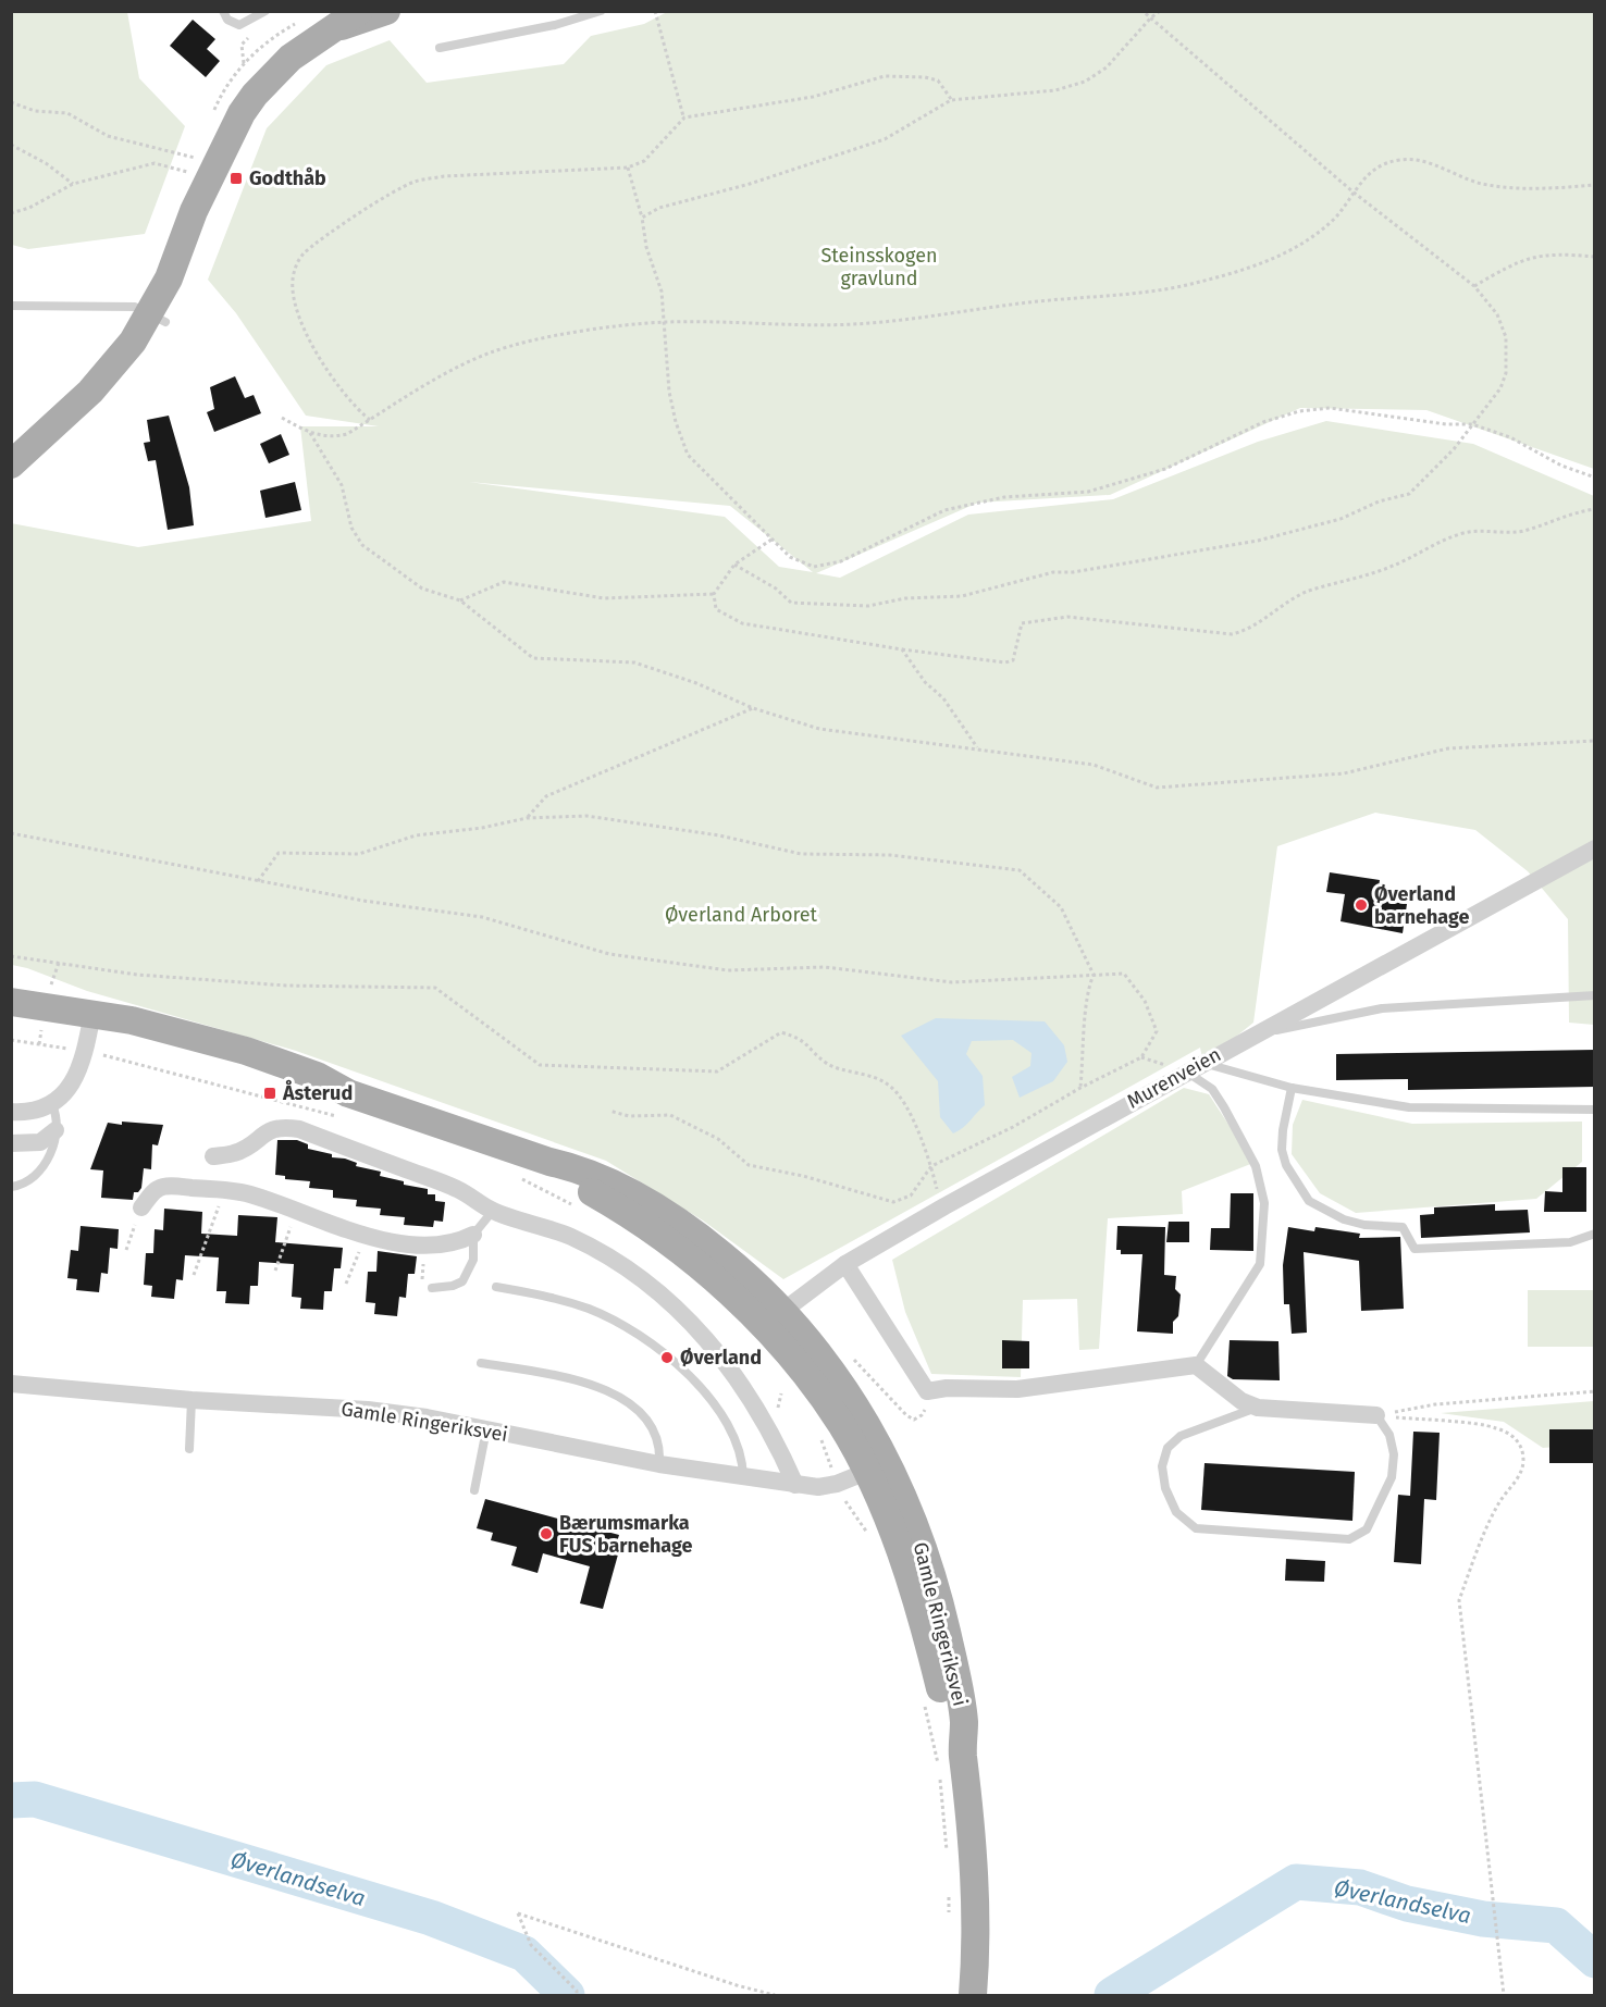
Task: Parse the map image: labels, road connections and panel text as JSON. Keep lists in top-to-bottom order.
{
  "streets": {
    "main road": ["Gamle Ringeriksvei"],
    "street": ["Murenveien"]
  },
  "crossings": [
    ["Murenveien", "Gamle Ringeriksvei"]
  ],
  "water": ["Øverlandselva"],
  "parks": ["Steinsskogen gravlund", "Øverland Arboret"],
  "places": {
    "transit": ["Godthåb", "Åsterud"],
    "other": ["Øverland barnehage", "Øverland", "Bærumsmarka FUS barnehage"]
  }
}
